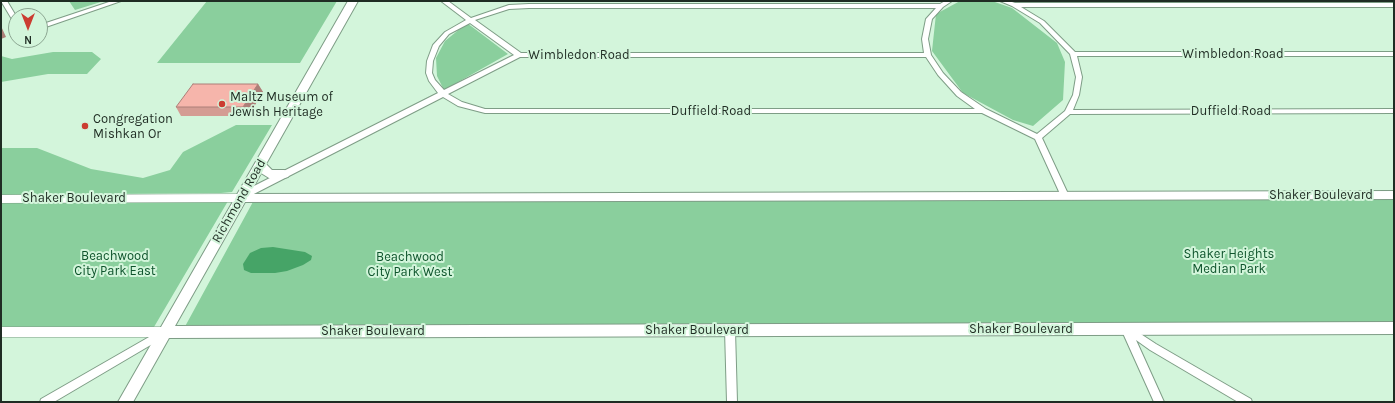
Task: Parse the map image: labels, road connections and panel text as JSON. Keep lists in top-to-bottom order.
{
  "streets": {
    "main road": ["Shaker Boulevard", "Richmond Road"],
    "street": ["Wimbledon Road", "Duffield Road"]
  },
  "crossings": [
    ["Wimbledon Road", "Duffield Road"],
    ["Wimbledon Road", "Shaker Boulevard"],
    ["Wimbledon Road", "Richmond Road"],
    ["Shaker Boulevard", "Richmond Road"]
  ],
  "parks": ["Shaker Heights Median Park", "Beachwood City Park East", "Beachwood City Park West"],
  "places": ["Maltz Museum of Jewish Heritage", "Congregation Mishkan Or"],
  "north": "bottom"
}
